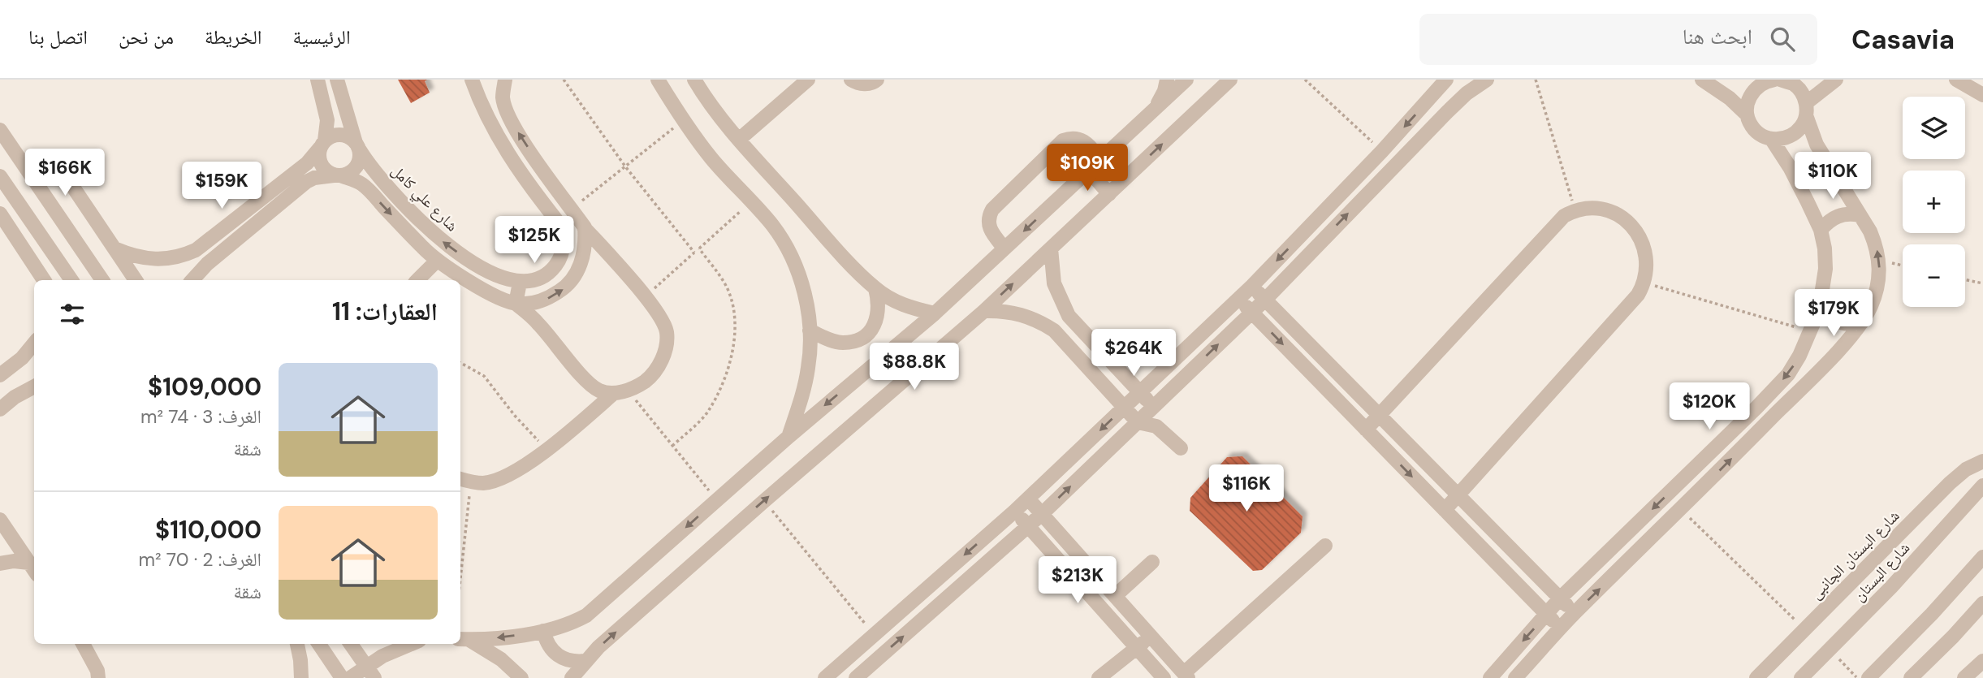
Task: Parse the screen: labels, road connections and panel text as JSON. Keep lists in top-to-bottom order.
{
  "streets": {
    "street": ["شارع علي كامل", "شارع البستان الجانبى", "شارع البستان"]
  },
  "page": {
    "header": "Casavia",
    "search": "ابحث هنا",
    "nav": [
      "الرئيسية",
      "الخريطة",
      "من نحن",
      "اتصل بنا"
    ],
    "map_buttons": ["+", "−"],
    "price": [
      "$109K",
      "$166K",
      "$110K",
      "$159K",
      "$125K",
      "$179K",
      "$264K",
      "$88.8K",
      "$120K",
      "$116K",
      "$213K"
    ],
    "heading": "العقارات: 11",
    "list": [
      {
        "name": "$109,000",
        "note": "الغرف: 3 · 74 m² · شقة"
      },
      {
        "name": "$110,000",
        "note": "الغرف: 2 · 70 m² · شقة"
      }
    ]
  }
}
